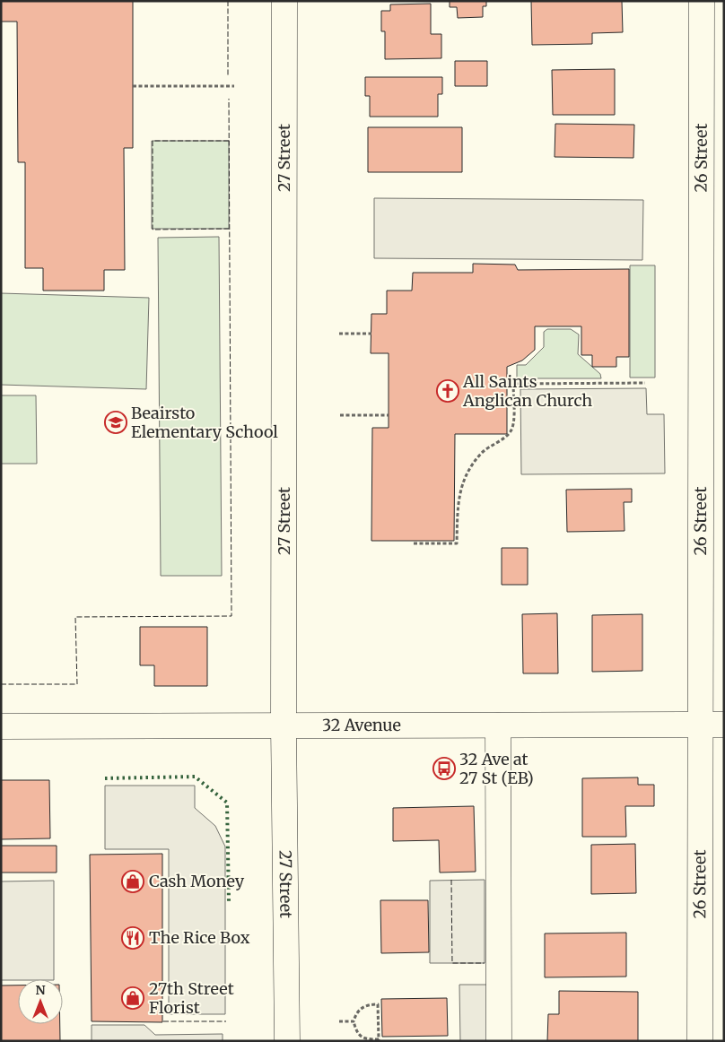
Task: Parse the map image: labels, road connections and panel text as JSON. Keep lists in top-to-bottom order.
{
  "streets": {
    "street": ["27 Street", "26 Street", "32 Avenue"]
  },
  "crossings": [
    ["27 Street", "32 Avenue"],
    ["26 Street", "32 Avenue"]
  ],
  "places": {
    "church": ["All Saints Anglican Church"],
    "school or university": ["Beairsto Elementary School"],
    "bus stop": ["32 Ave at 27 St (EB)"],
    "shop": ["Cash Money", "27th Street Florist"],
    "restaurant": ["The Rice Box"]
  },
  "north": "top"
}
